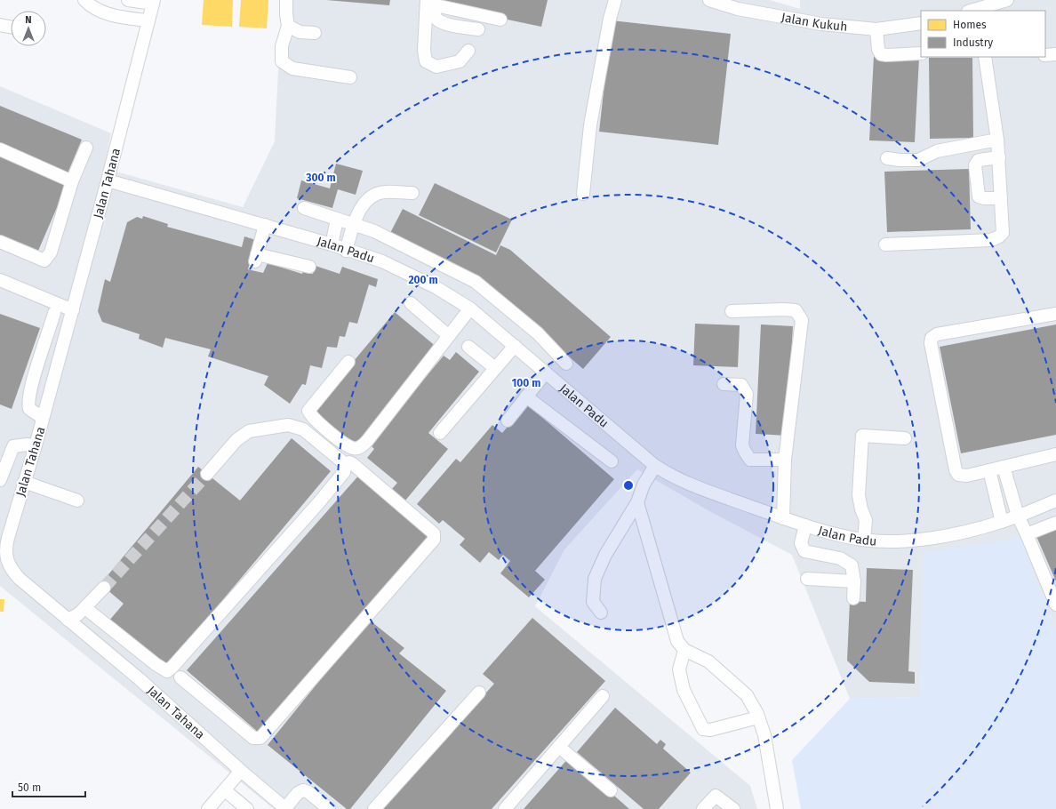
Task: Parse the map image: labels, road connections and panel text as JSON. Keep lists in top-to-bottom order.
{
  "streets": {
    "street": ["Jalan Kukuh", "Jalan Tahana", "Jalan Padu"]
  },
  "crossings": [
    ["Jalan Tahana", "Jalan Padu"]
  ],
  "legend": ["Homes", "Industry"],
  "scale_bar": "50 m",
  "north": "top",
  "rings": ["300 m", "200 m", "100 m"]
}
